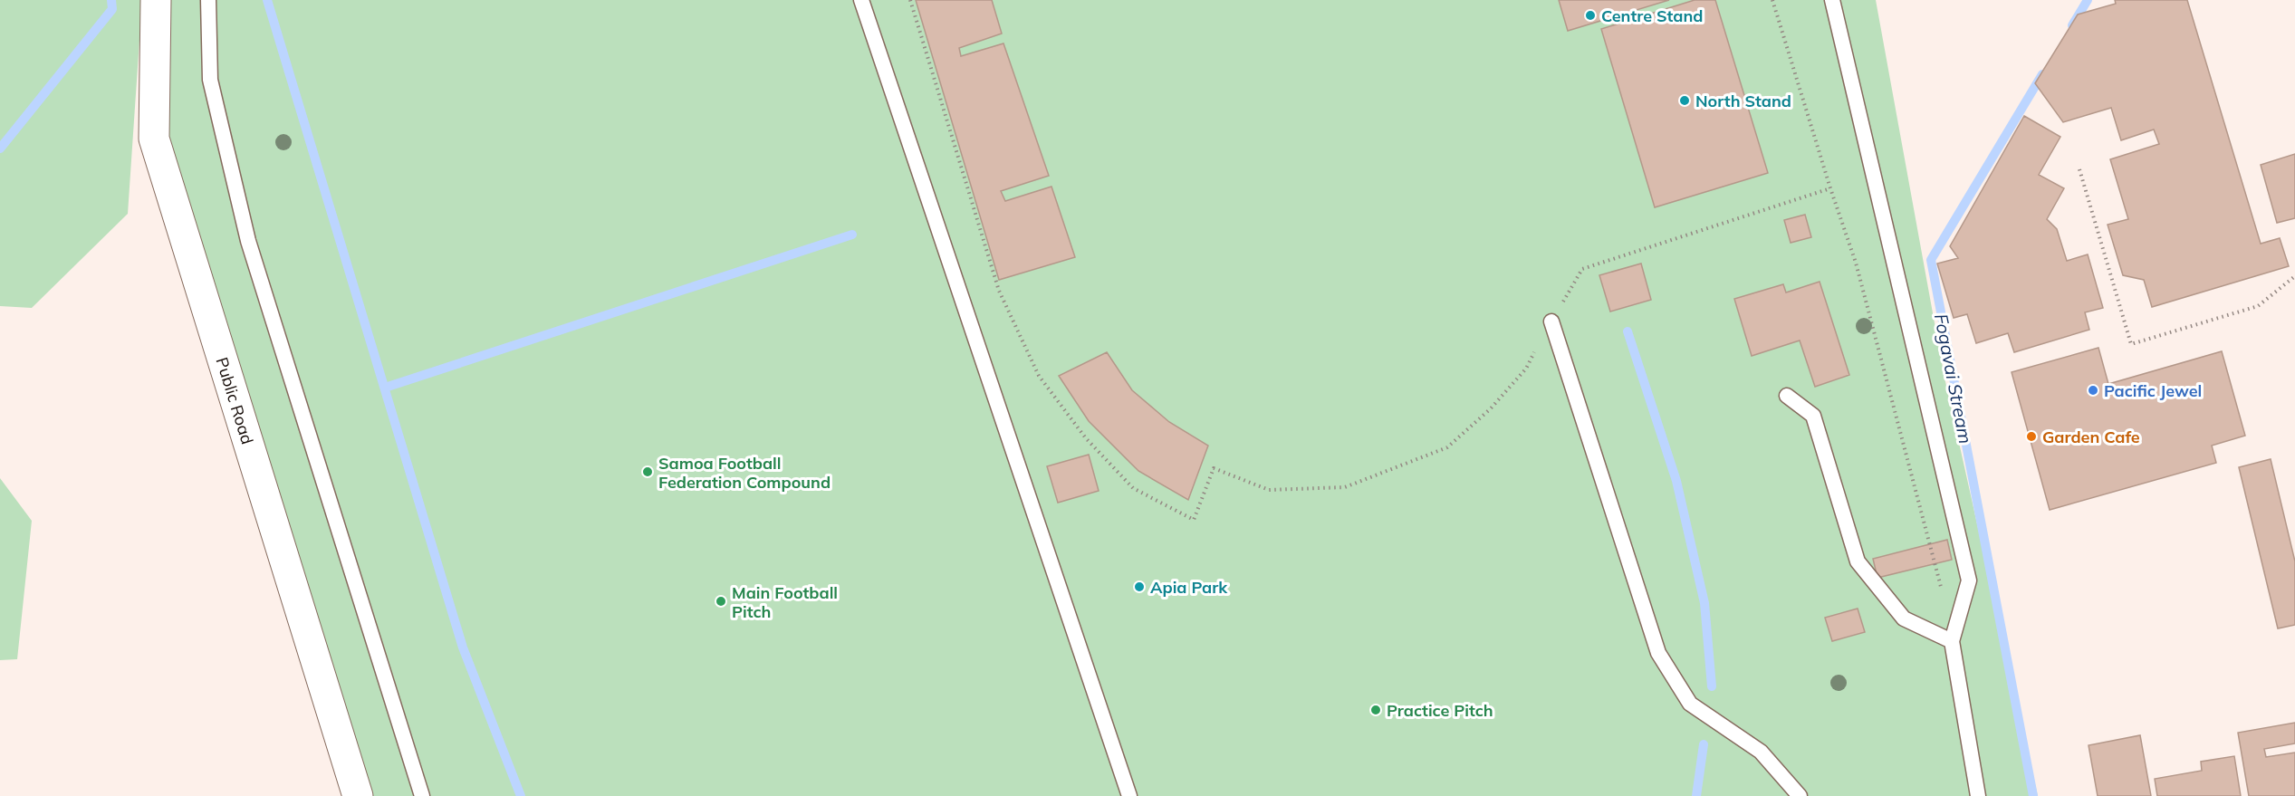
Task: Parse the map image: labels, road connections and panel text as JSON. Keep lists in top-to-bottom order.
{
  "streets": {
    "street": ["Public Road"]
  },
  "water": ["Fogavai Stream"],
  "places": [
    "Centre Stand",
    "North Stand",
    "Pacific Jewel",
    "Garden Cafe",
    "Samoa Football Federation Compound",
    "Apia Park",
    "Main Football Pitch",
    "Practice Pitch"
  ]
}
